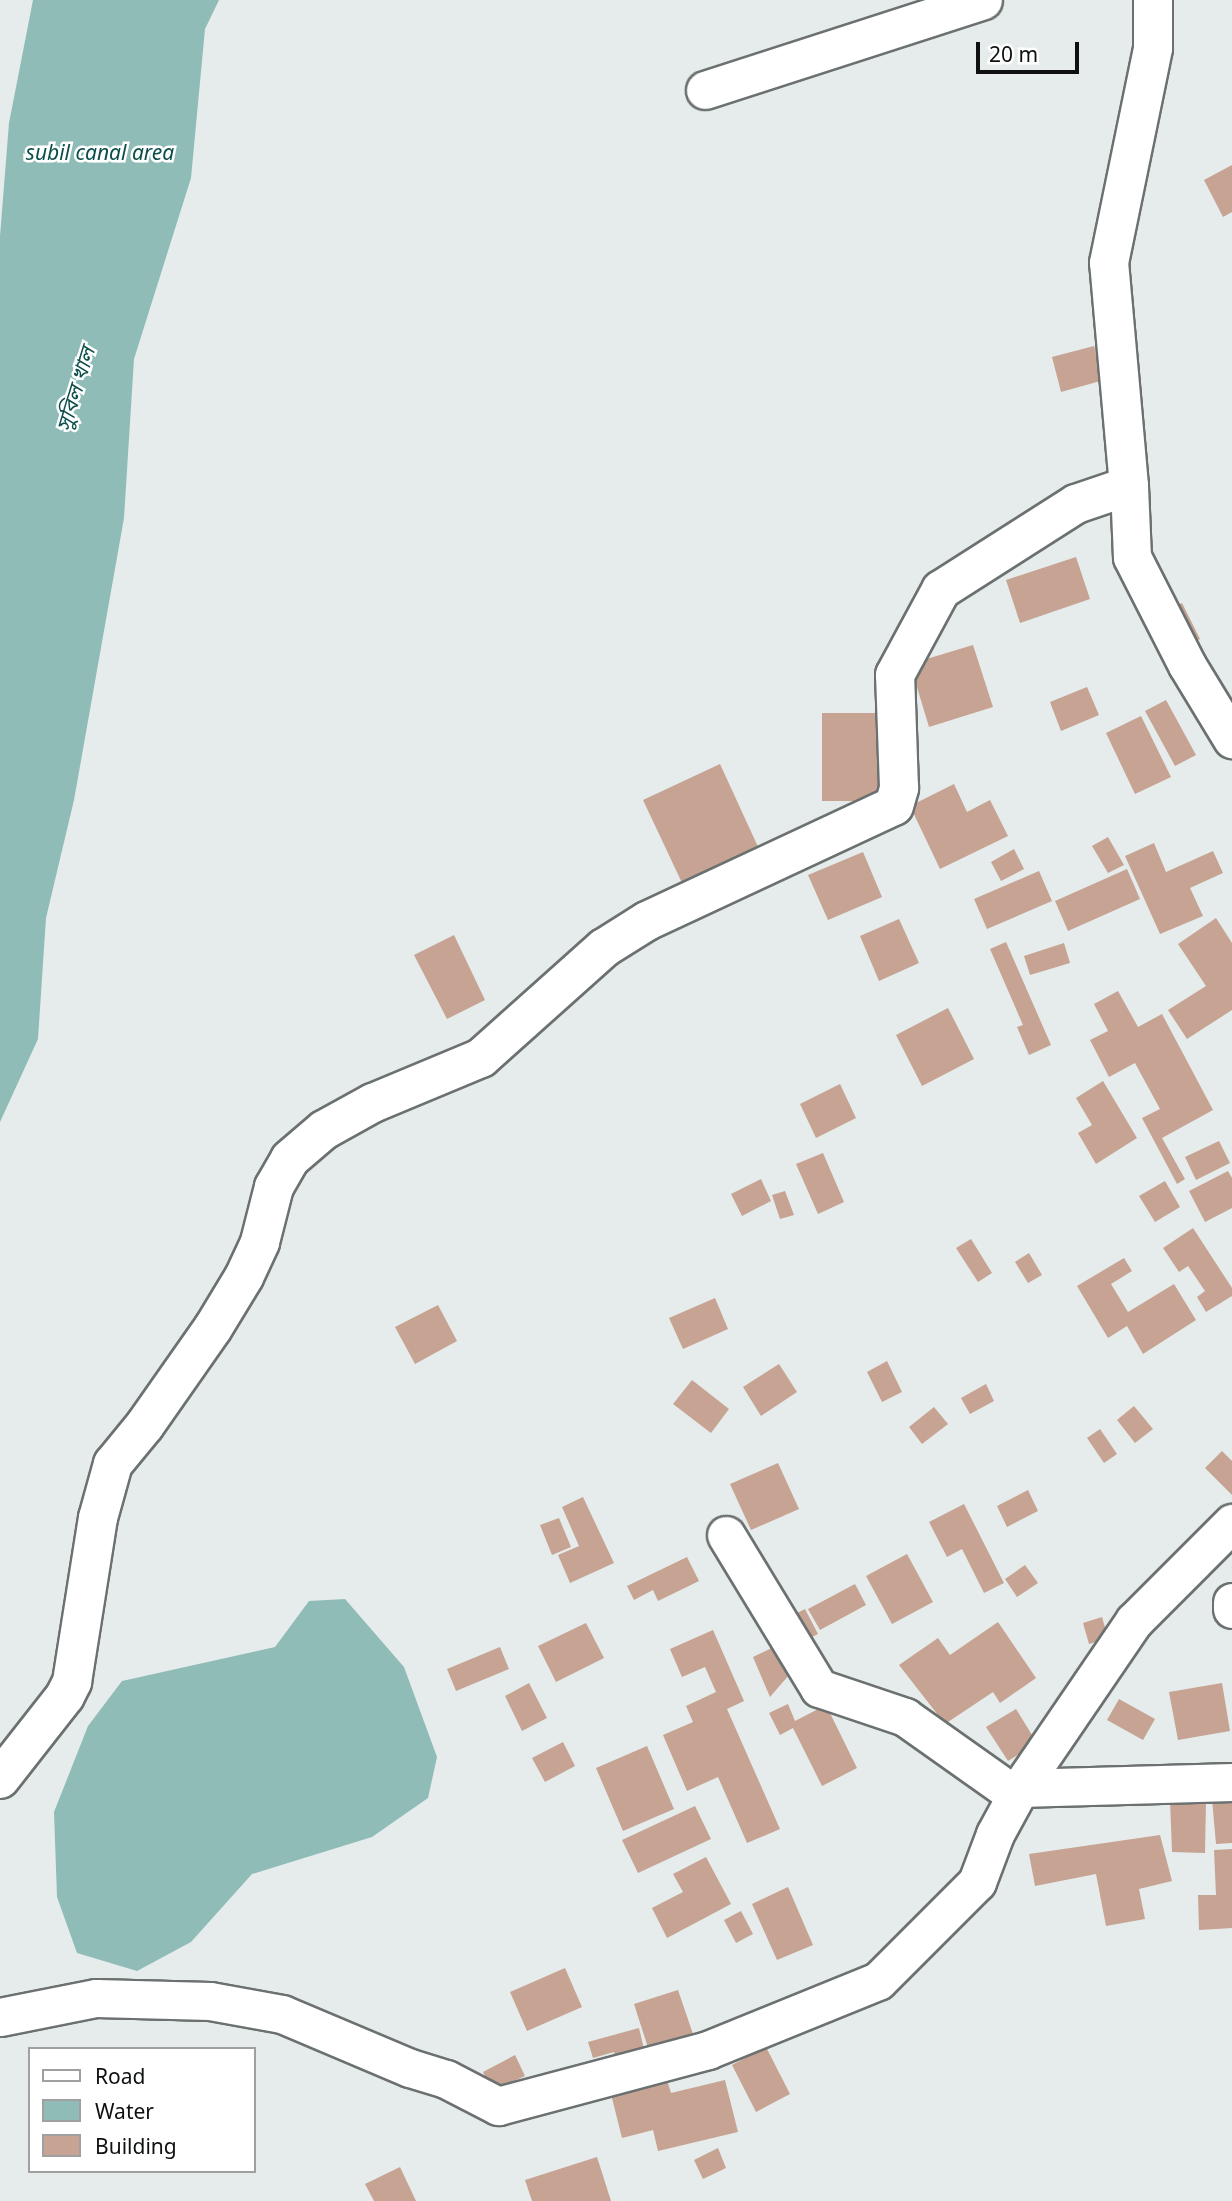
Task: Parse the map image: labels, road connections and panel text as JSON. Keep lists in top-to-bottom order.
{
  "water": ["subil canal area", "সুবিল খাল"],
  "legend": ["Road", "Water", "Building"],
  "scale_bar": "20 m"
}
